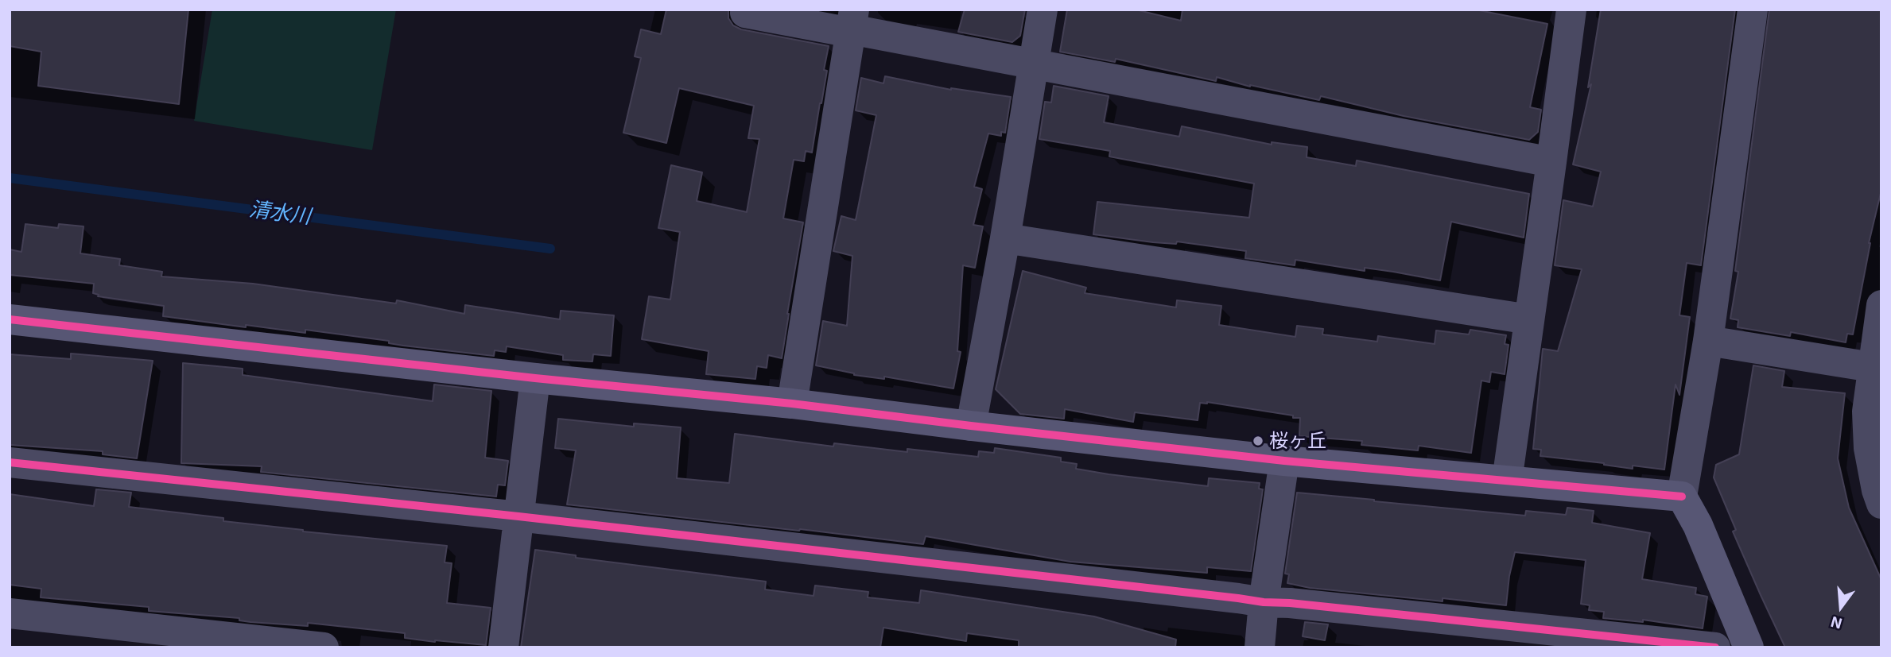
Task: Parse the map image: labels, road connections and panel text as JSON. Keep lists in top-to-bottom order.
{
  "water": ["清水川"],
  "places": ["桜ヶ丘"],
  "north": "bottom"
}
